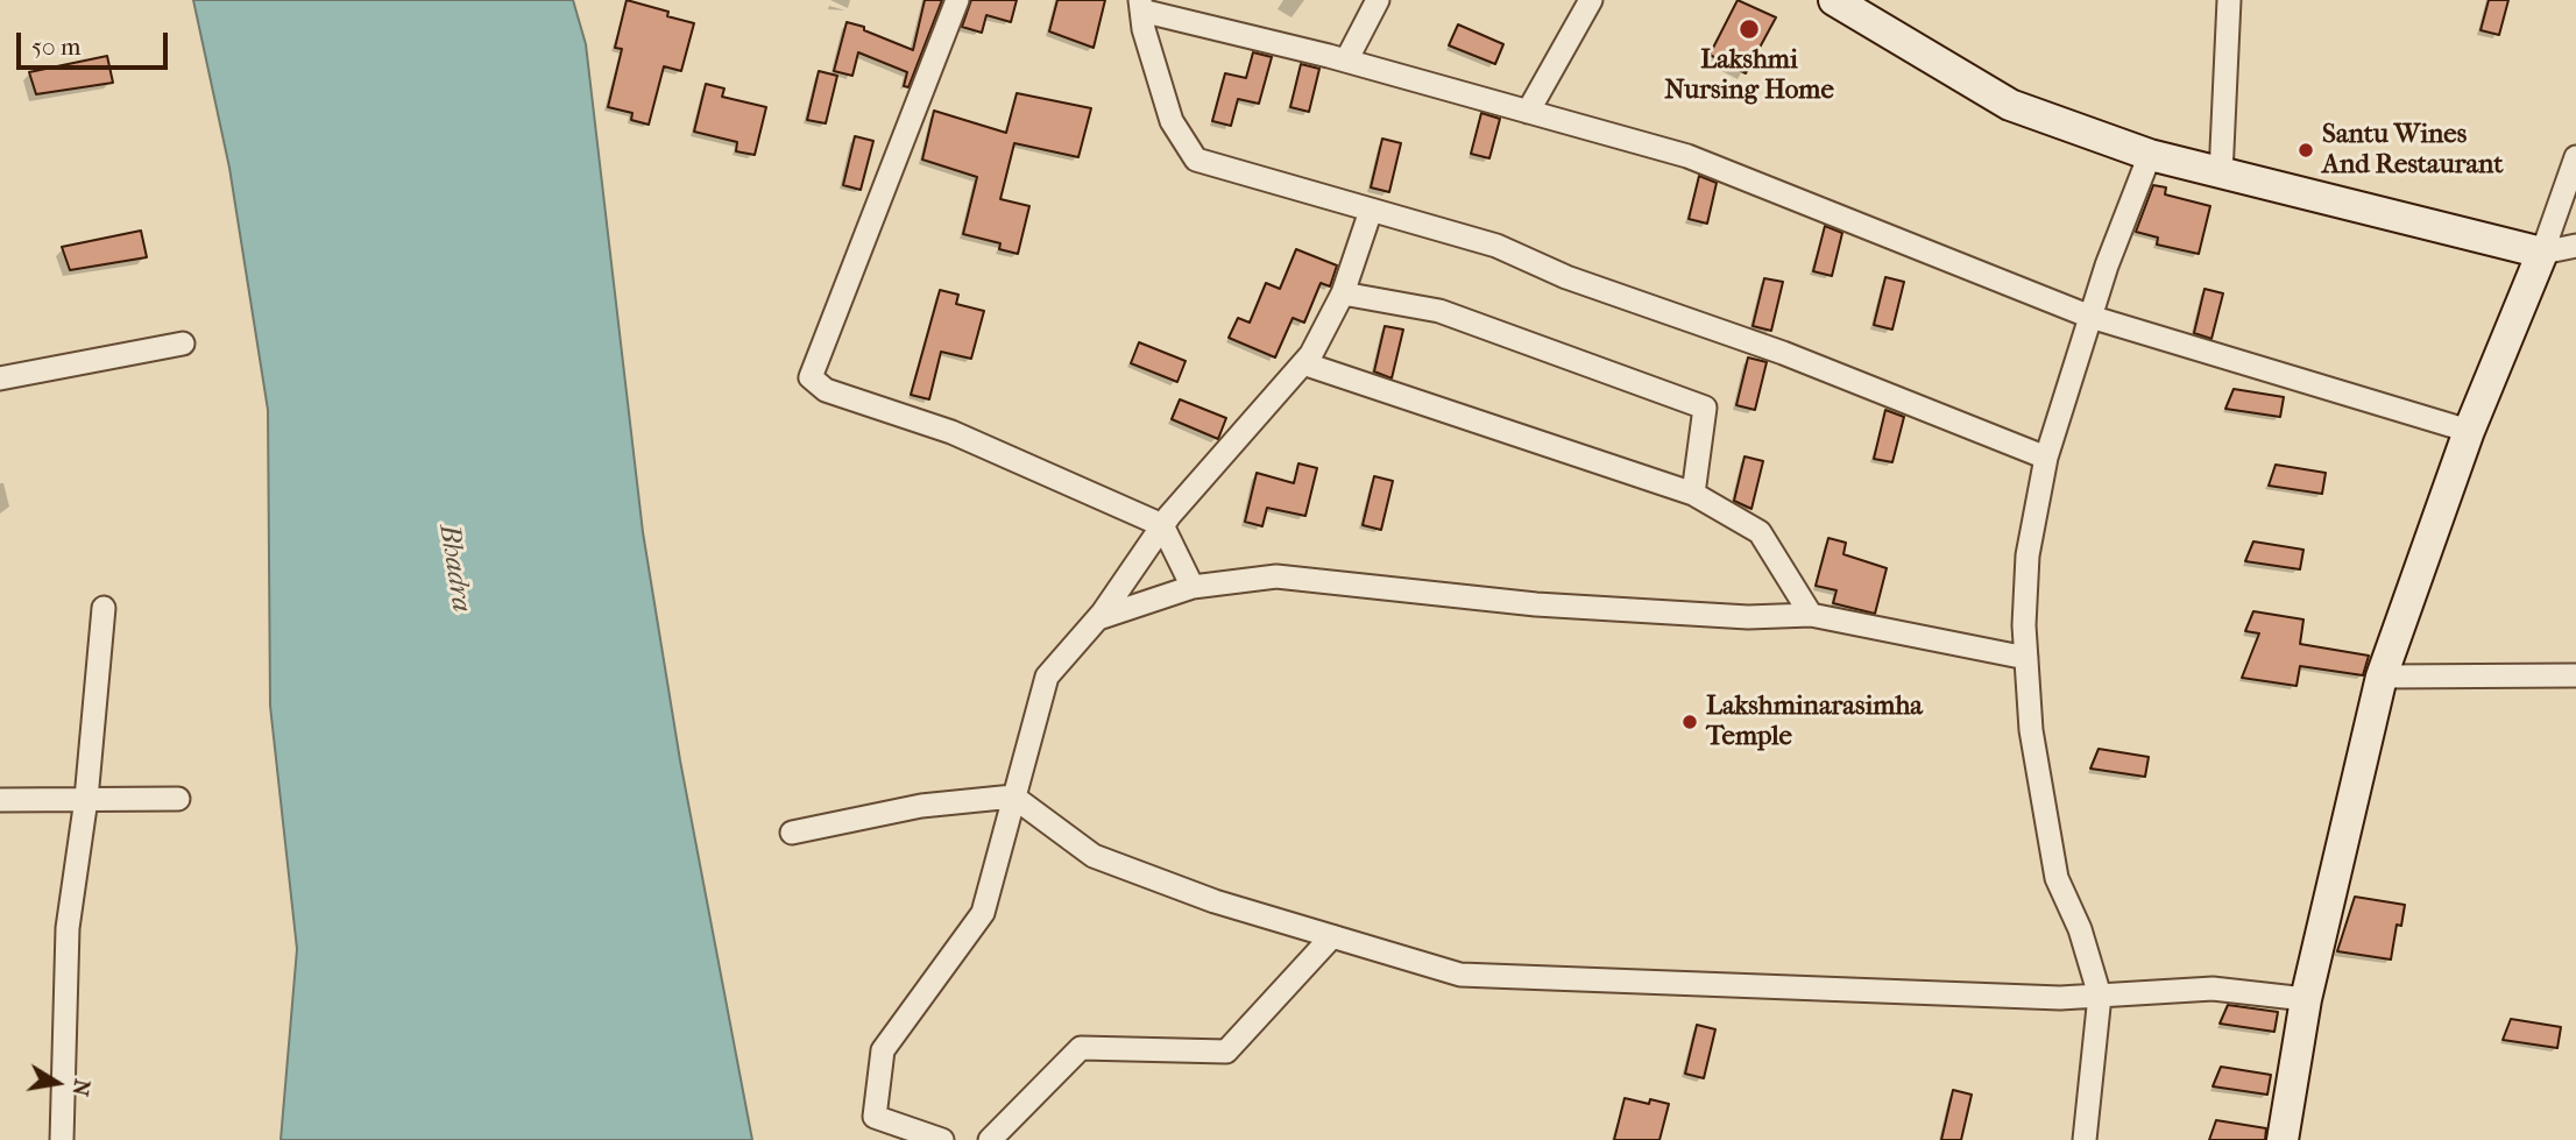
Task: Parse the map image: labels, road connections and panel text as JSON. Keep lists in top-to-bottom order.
{
  "water": ["Bhadra"],
  "places": ["Lakshmi Nursing Home", "Santu Wines And Restaurant", "Lakshminarasimha Temple"],
  "scale_bar": "50 m",
  "north": "right"
}
